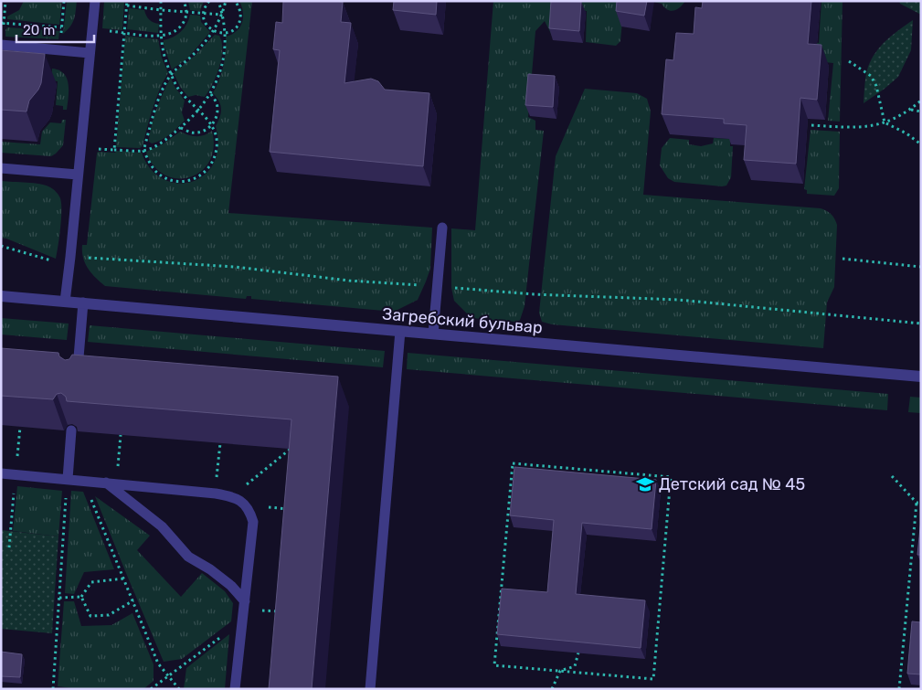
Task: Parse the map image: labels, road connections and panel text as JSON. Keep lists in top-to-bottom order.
{
  "streets": {
    "street": ["Загребский бульвар"]
  },
  "places": {
    "school or university": ["Детский сад № 45"]
  },
  "scale_bar": "20 m"
}
